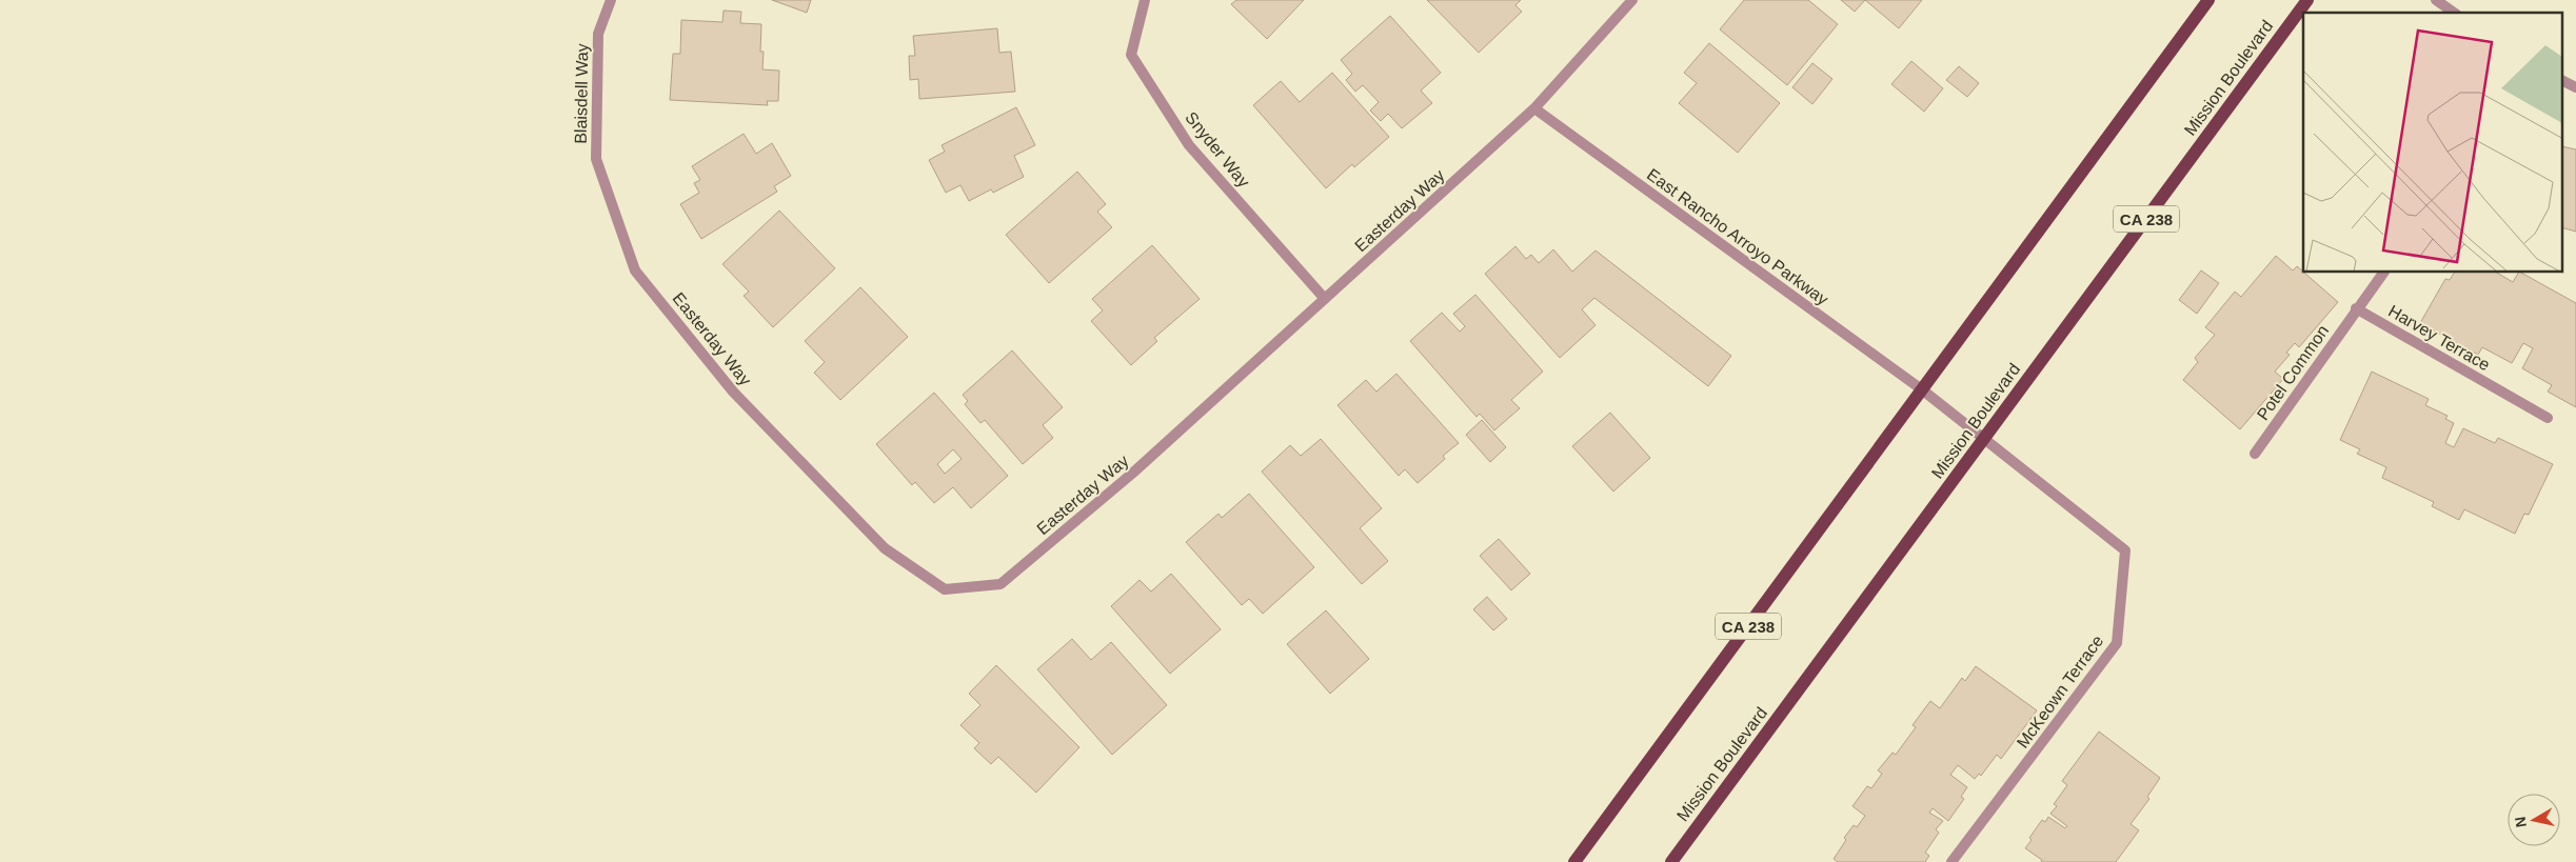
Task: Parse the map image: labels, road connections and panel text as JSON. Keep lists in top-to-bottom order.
{
  "streets": {
    "main road": ["Mission Boulevard", "CA 238"],
    "street": [
      "Blaisdell Way",
      "Snyder Way",
      "Easterday Way",
      "East Rancho Arroyo Parkway",
      "Harvey Terrace",
      "Potel Common",
      "McKeown Terrace"
    ]
  },
  "crossings": [
    ["Mission Boulevard", "McKeown Terrace"],
    ["Blaisdell Way", "Easterday Way"],
    ["Snyder Way", "Easterday Way"],
    ["Easterday Way", "East Rancho Arroyo Parkway"],
    ["CA 238", "East Rancho Arroyo Parkway"],
    ["CA 238", "McKeown Terrace"],
    ["East Rancho Arroyo Parkway", "McKeown Terrace"],
    ["Harvey Terrace", "Potel Common"]
  ],
  "north": "left"
}
